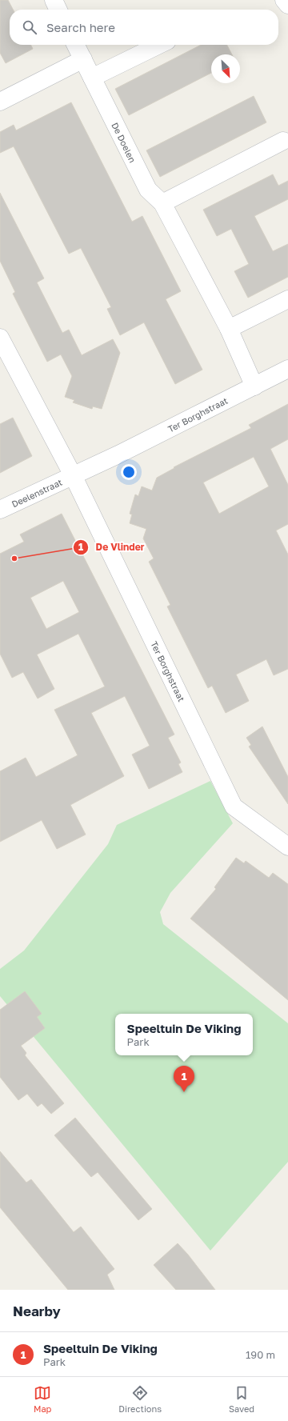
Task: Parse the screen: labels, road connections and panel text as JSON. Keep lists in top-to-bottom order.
{
  "streets": {
    "street": ["De Doelen", "Ter Borghstraat", "Deelenstraat"]
  },
  "crossings": [
    ["De Doelen", "Ter Borghstraat"],
    ["Ter Borghstraat", "Deelenstraat"]
  ],
  "places": ["De Vlinder"],
  "north": "bottom right",
  "page": {
    "search": "Search here",
    "popup": ["Speeltuin De Viking", "Park"],
    "pins": "1",
    "heading": "Nearby",
    "list": [
      {
        "mark": "1",
        "name": "Speeltuin De Viking",
        "note": "Park",
        "value": "190 m"
      }
    ],
    "nav": ["Map", "Directions", "Saved"]
  }
}
